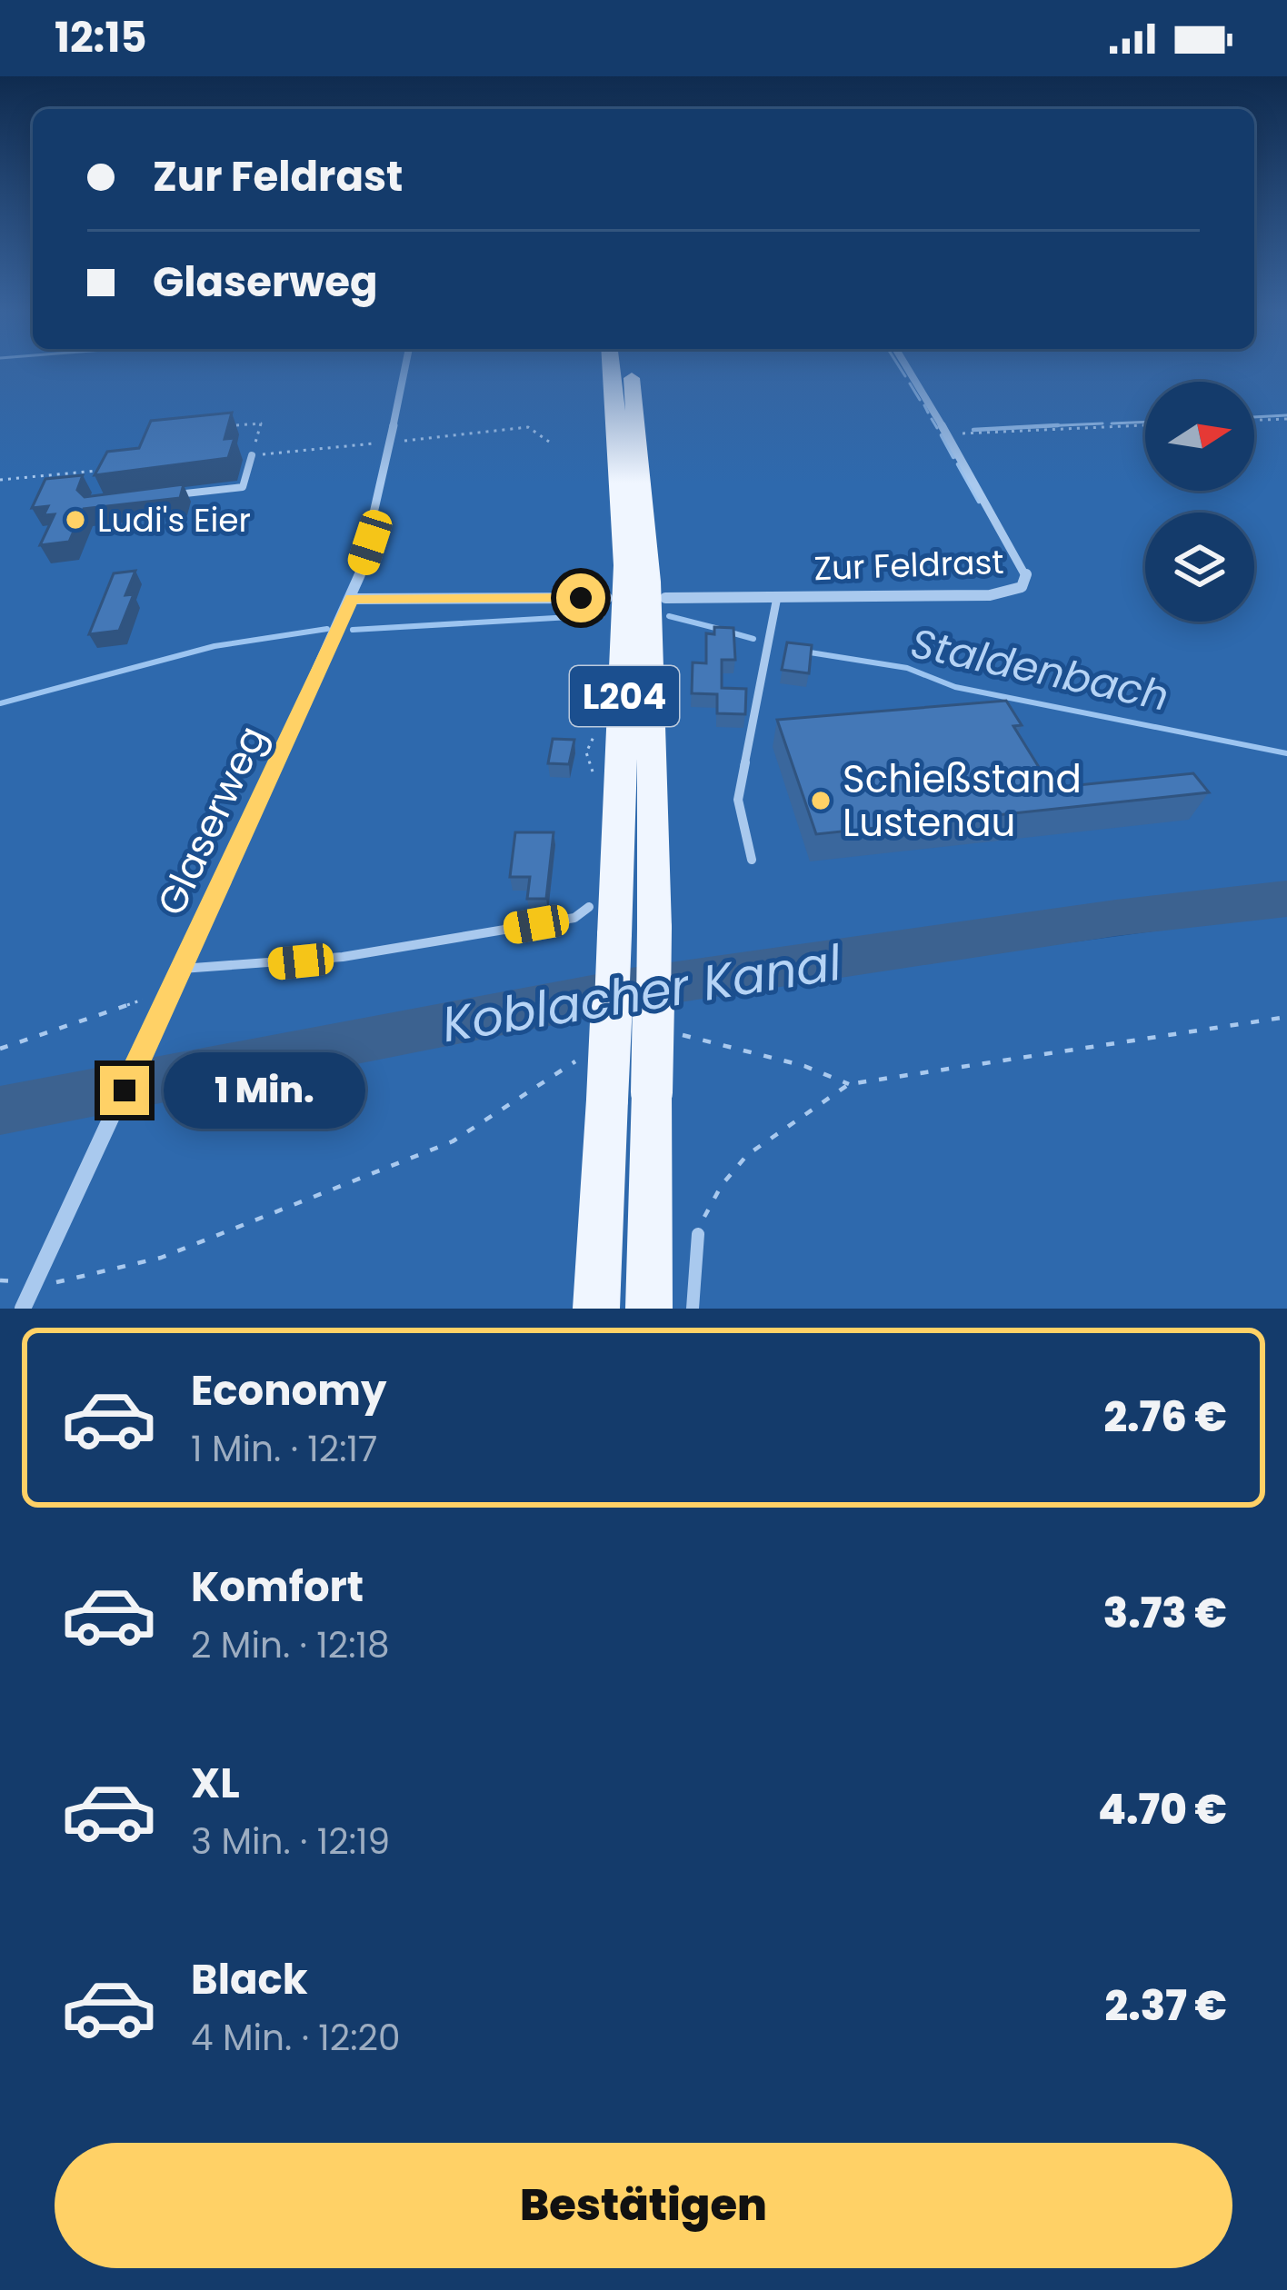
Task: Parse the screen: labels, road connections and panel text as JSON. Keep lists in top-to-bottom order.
{
  "streets": {
    "main road": ["L204"],
    "street": ["Zur Feldrast", "Glaserweg"]
  },
  "water": ["Staldenbach", "Koblacher Kanal"],
  "places": ["Ludi's Eier", "Schießstand Lustenau"],
  "north": "right",
  "page": {
    "status": "12:15",
    "banner": ["Zur Feldrast", "Glaserweg"],
    "bubble": "1 Min.",
    "list": [
      {
        "name": "Economy",
        "note": "1 Min. · 12:17",
        "value": "2.76 €"
      },
      {
        "name": "Komfort",
        "note": "2 Min. · 12:18",
        "value": "3.73 €"
      },
      {
        "name": "XL",
        "note": "3 Min. · 12:19",
        "value": "4.70 €"
      },
      {
        "name": "Black",
        "note": "4 Min. · 12:20",
        "value": "2.37 €"
      }
    ],
    "buttons": "Bestätigen"
  }
}
